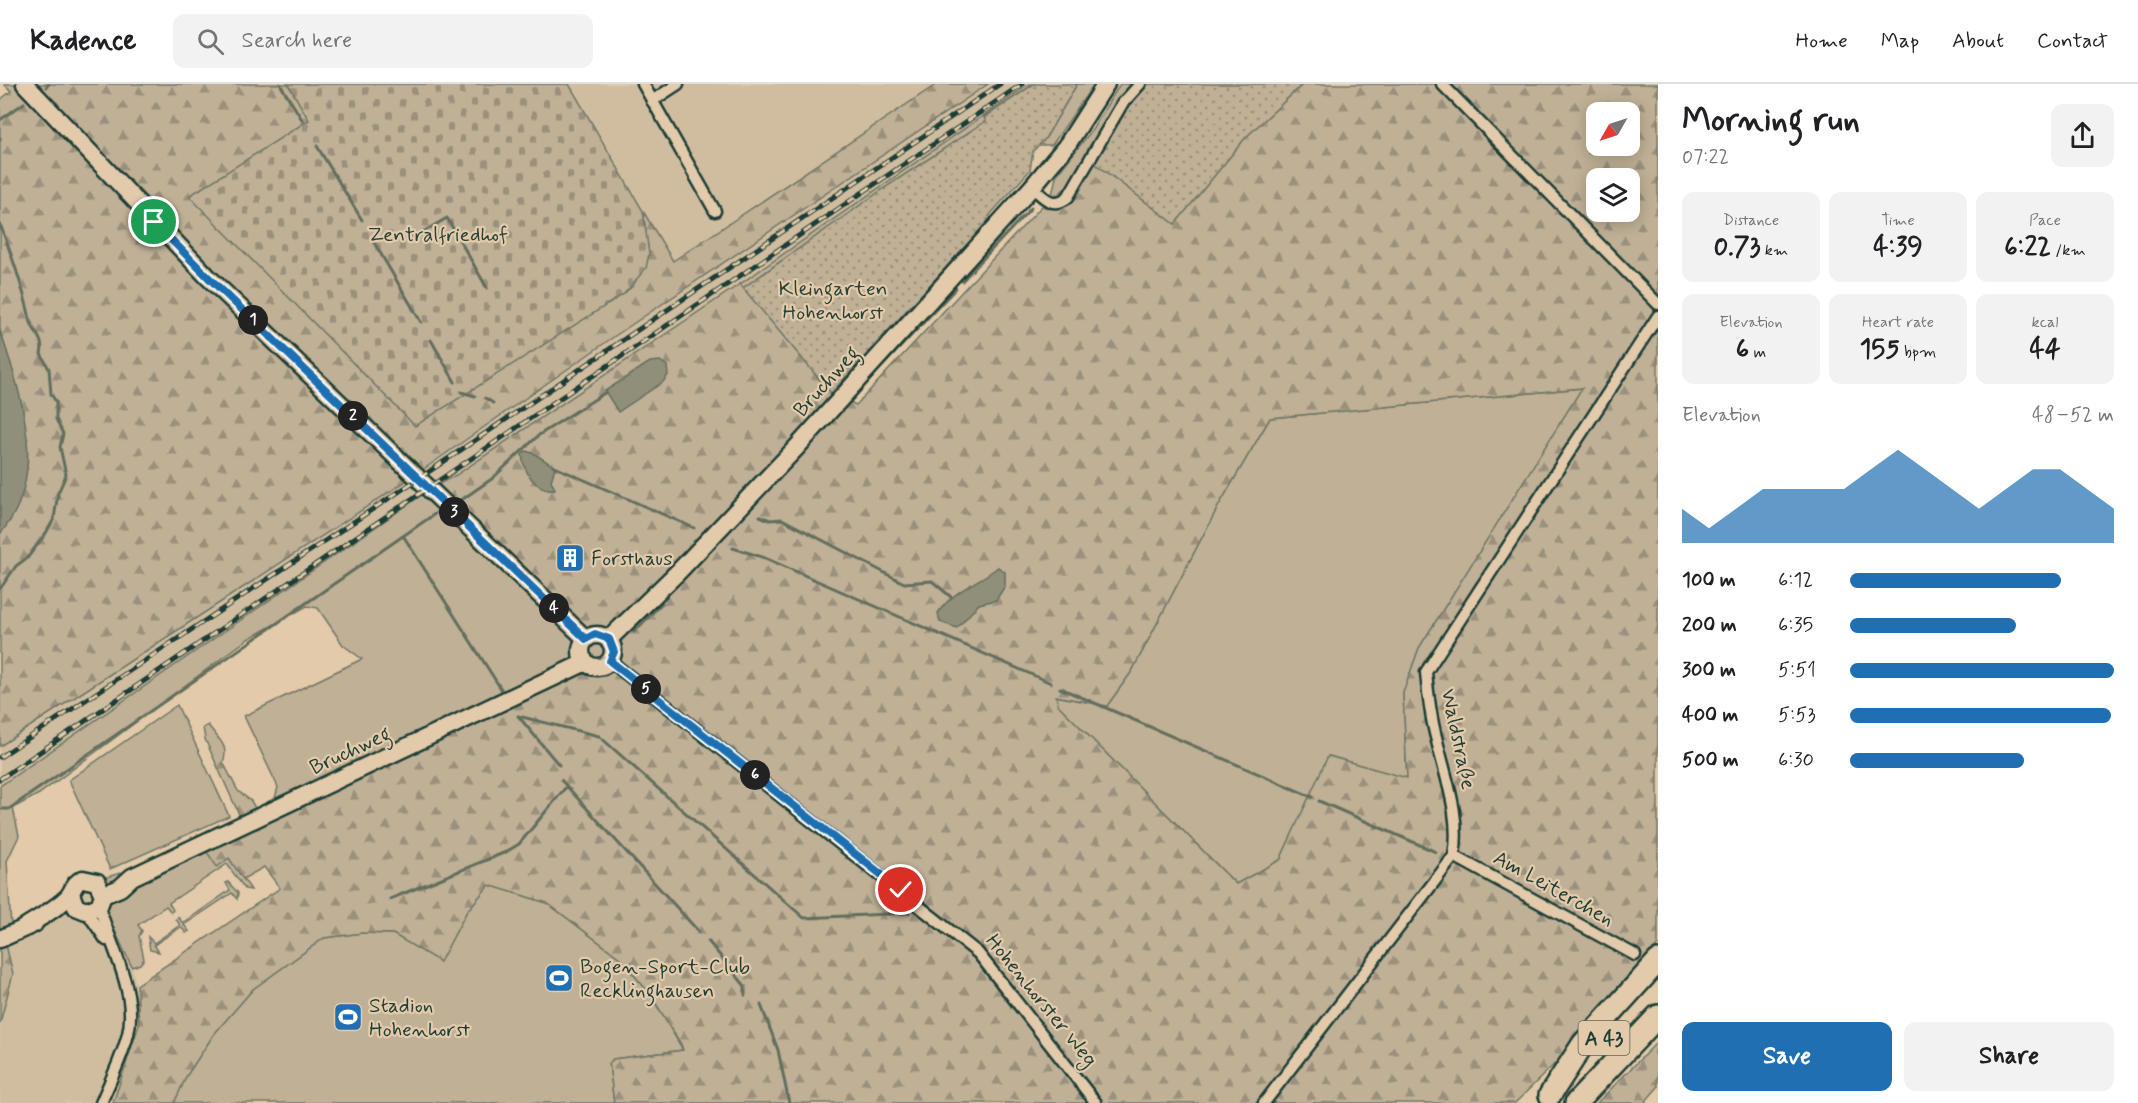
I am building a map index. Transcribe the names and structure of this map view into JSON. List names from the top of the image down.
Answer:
{
  "streets": {
    "highway": ["A 43"],
    "street": [
      "Bruchweg",
      "Waldstraße",
      "Am Leiterchen",
      "Hohenhorster Weg"
    ]
  },
  "crossings": [
    ["Bruchweg", "Hohenhorster Weg"],
    ["Waldstraße", "Am Leiterchen"]
  ],
  "parks": ["Zentralfriedhof", "Kleingarten Hohenhorst"],
  "places": {
    "building": ["Forsthaus"],
    "sports": ["Bogen-Sport-Club Recklinghausen", "Stadion Hohenhorst"]
  },
  "north": "bottom left",
  "page": {
    "header": "Kadence",
    "search": "Search here",
    "nav": [
      "Home",
      "Map",
      "About",
      "Contact"
    ],
    "heading": ["Morning run", "07:22"],
    "stats": [
      ["Distance", "0.73 km"],
      ["Time", "4:39"],
      ["Pace", "6:22 /km"],
      ["Elevation", "6 m"],
      ["Heart rate", "155 bpm"],
      ["kcal", "44"]
    ],
    "pins": [
      "1",
      "2",
      "3",
      "4",
      "5",
      "6"
    ],
    "chart": ["Elevation", "48–52 m"],
    "list": [
      {
        "name": "100 m",
        "note": "6:12"
      },
      {
        "name": "200 m",
        "note": "6:35"
      },
      {
        "name": "300 m",
        "note": "5:51"
      },
      {
        "name": "400 m",
        "note": "5:53"
      },
      {
        "name": "500 m",
        "note": "6:30"
      }
    ],
    "buttons": ["Save", "Share"]
  }
}
